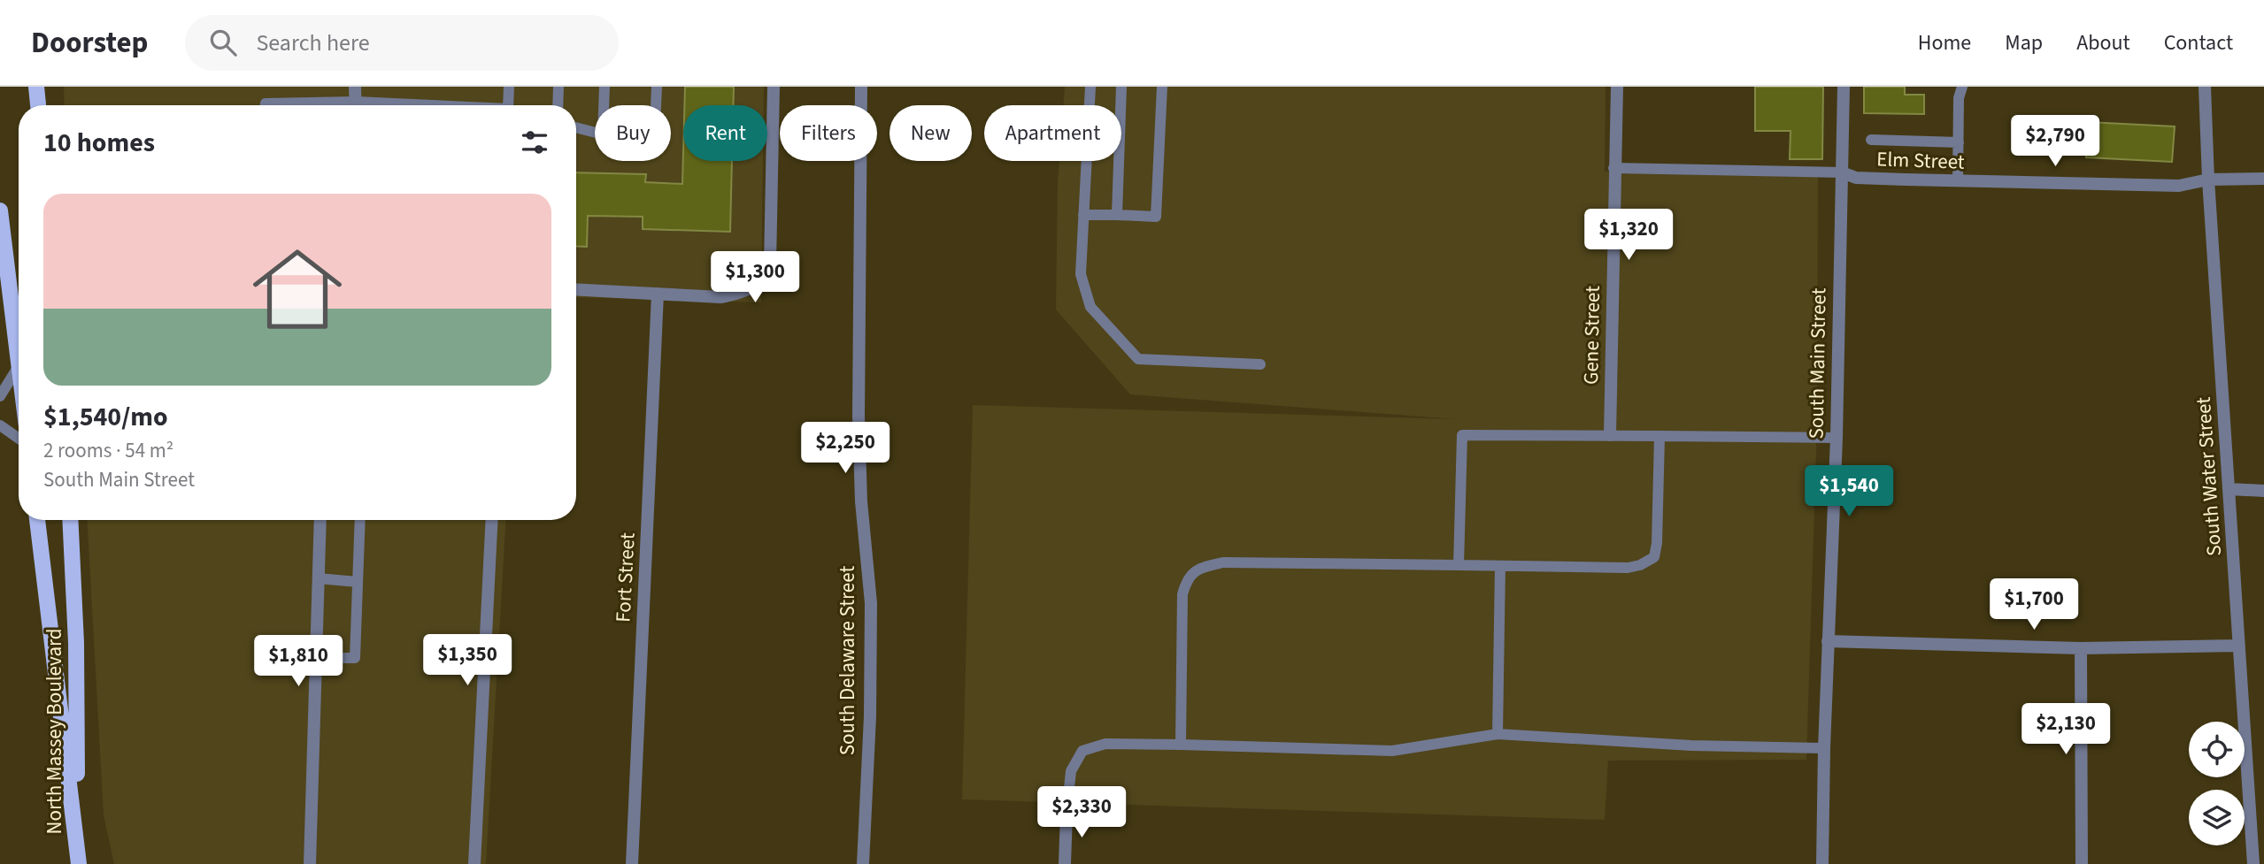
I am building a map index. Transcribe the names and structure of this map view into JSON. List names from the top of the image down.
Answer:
{
  "streets": {
    "main road": ["North Massey Boulevard"],
    "street": [
      "Elm Street",
      "Gene Street",
      "South Main Street",
      "South Water Street",
      "Fort Street",
      "South Delaware Street"
    ]
  },
  "crossings": [
    ["Elm Street", "Gene Street"],
    ["Elm Street", "South Main Street"],
    ["Elm Street", "South Water Street"]
  ],
  "page": {
    "header": "Doorstep",
    "search": "Search here",
    "nav": [
      "Home",
      "Map",
      "About",
      "Contact"
    ],
    "chip": [
      "Buy",
      "Rent",
      "Filters",
      "New",
      "Apartment"
    ],
    "heading": "10 homes",
    "price": [
      "$2,790",
      "$1,320",
      "$1,300",
      "$2,250",
      "$1,540",
      "$1,700",
      "$1,350",
      "$1,810",
      "$2,130",
      "$2,330"
    ],
    "list": [
      {
        "name": "$1,540/mo",
        "note": "2 rooms · 54 m² · South Main Street"
      }
    ]
  }
}
